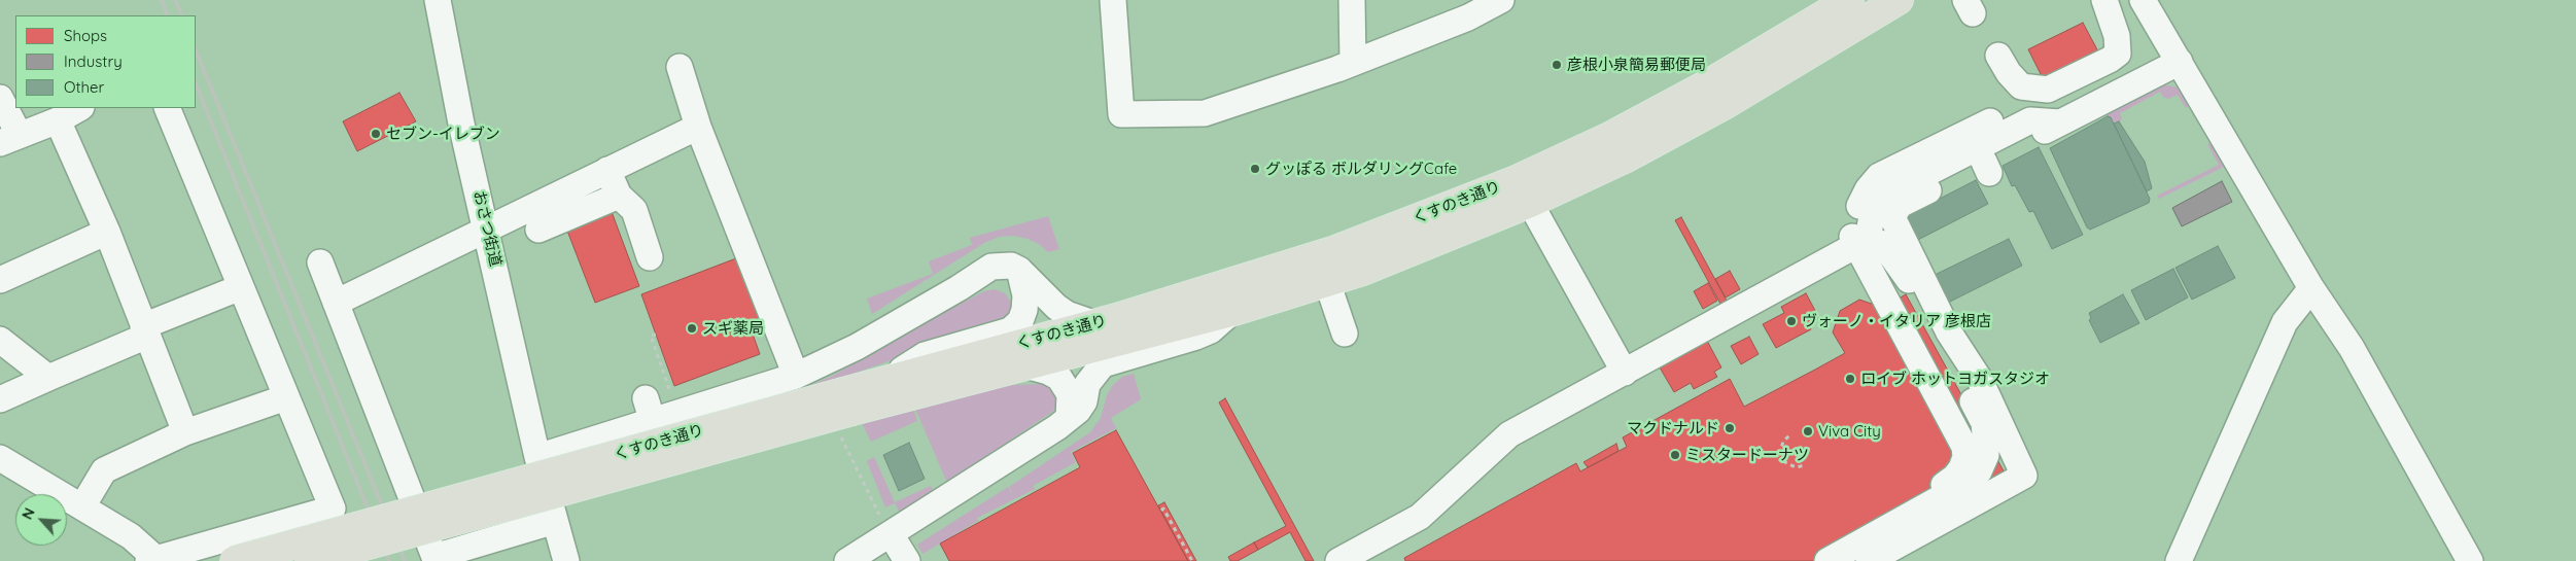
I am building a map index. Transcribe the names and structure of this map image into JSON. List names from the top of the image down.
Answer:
{
  "streets": {
    "main road": ["くすのき通り"],
    "street": ["おさつ街道"]
  },
  "places": [
    "彦根小泉簡易郵便局",
    "セブン-イレブン",
    "グッぽる ボルダリングCafe",
    "ヴォーノ・イタリア 彦根店",
    "スギ薬局",
    "ロイブ ホットヨガスタジオ",
    "マクドナルド",
    "Viva City",
    "ミスタードーナツ"
  ],
  "legend": ["Shops", "Industry", "Other"],
  "north": "top left"
}
